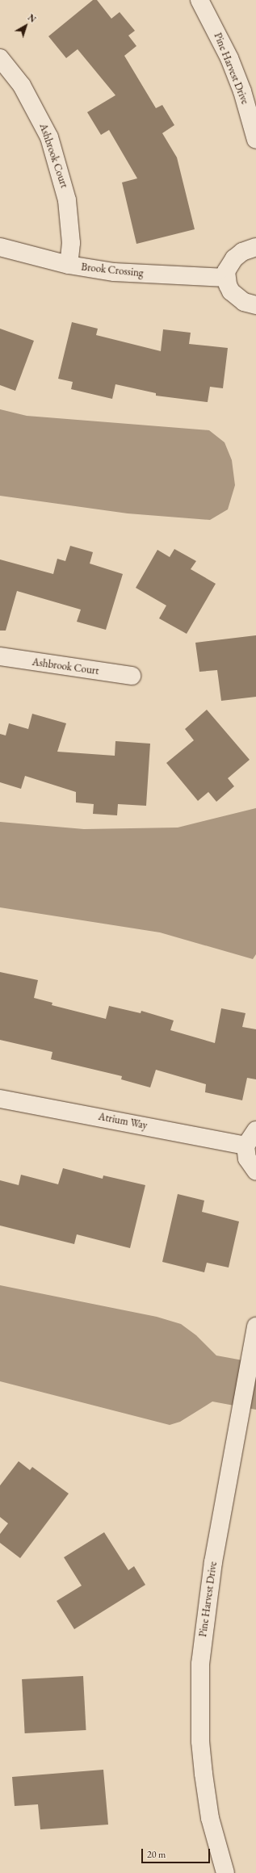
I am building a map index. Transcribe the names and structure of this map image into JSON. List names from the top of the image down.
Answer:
{
  "streets": {
    "street": [
      "Pine Harvest Drive",
      "Ashbrook Court",
      "Brook Crossing",
      "Atrium Way"
    ]
  },
  "crossings": [
    ["Ashbrook Court", "Brook Crossing"]
  ],
  "scale_bar": "20 m",
  "north": "top right"
}
